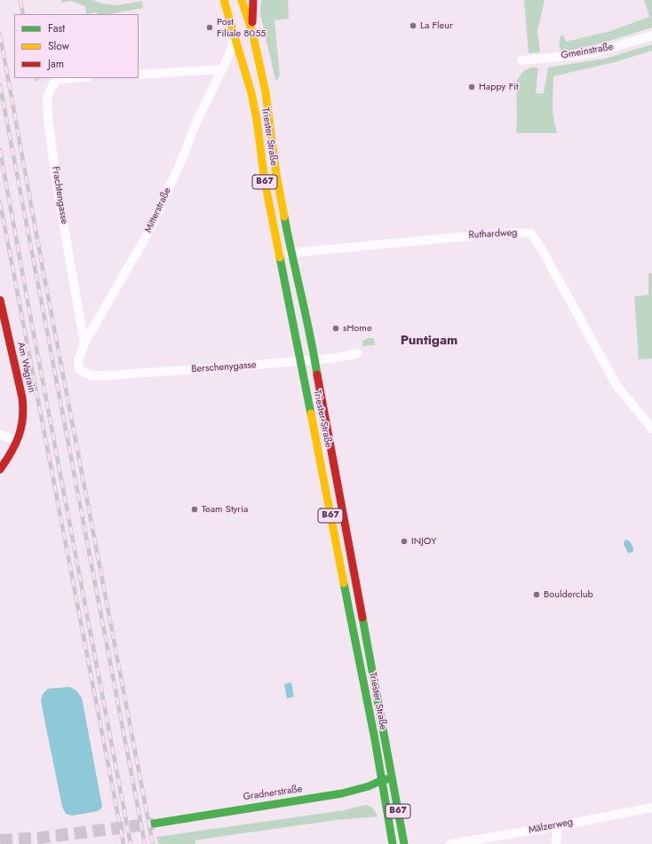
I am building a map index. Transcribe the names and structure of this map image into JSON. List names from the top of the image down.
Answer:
{
  "streets": {
    "main road": [
      "Triester Straße",
      "B67",
      "Am Wagrain",
      "Gradnerstraße"
    ],
    "street": [
      "Gmeinstraße",
      "Frachtengasse",
      "Mitterstraße",
      "Ruthardweg",
      "Berschenygasse",
      "Mälzerweg"
    ]
  },
  "crossings": [
    ["Triester Straße", "Mitterstraße"],
    ["Triester Straße", "Ruthardweg"],
    ["Triester Straße", "Berschenygasse"],
    ["Triester Straße", "Gradnerstraße"],
    ["Frachtengasse", "Mitterstraße"],
    ["Mitterstraße", "Berschenygasse"]
  ],
  "districts": ["Puntigam"],
  "places": [
    "La Fleur",
    "Post Filiale 8055",
    "Happy Fit",
    "sHome",
    "Team Styria",
    "INJOY",
    "Boulderclub"
  ],
  "legend": ["Fast", "Slow", "Jam"]
}
